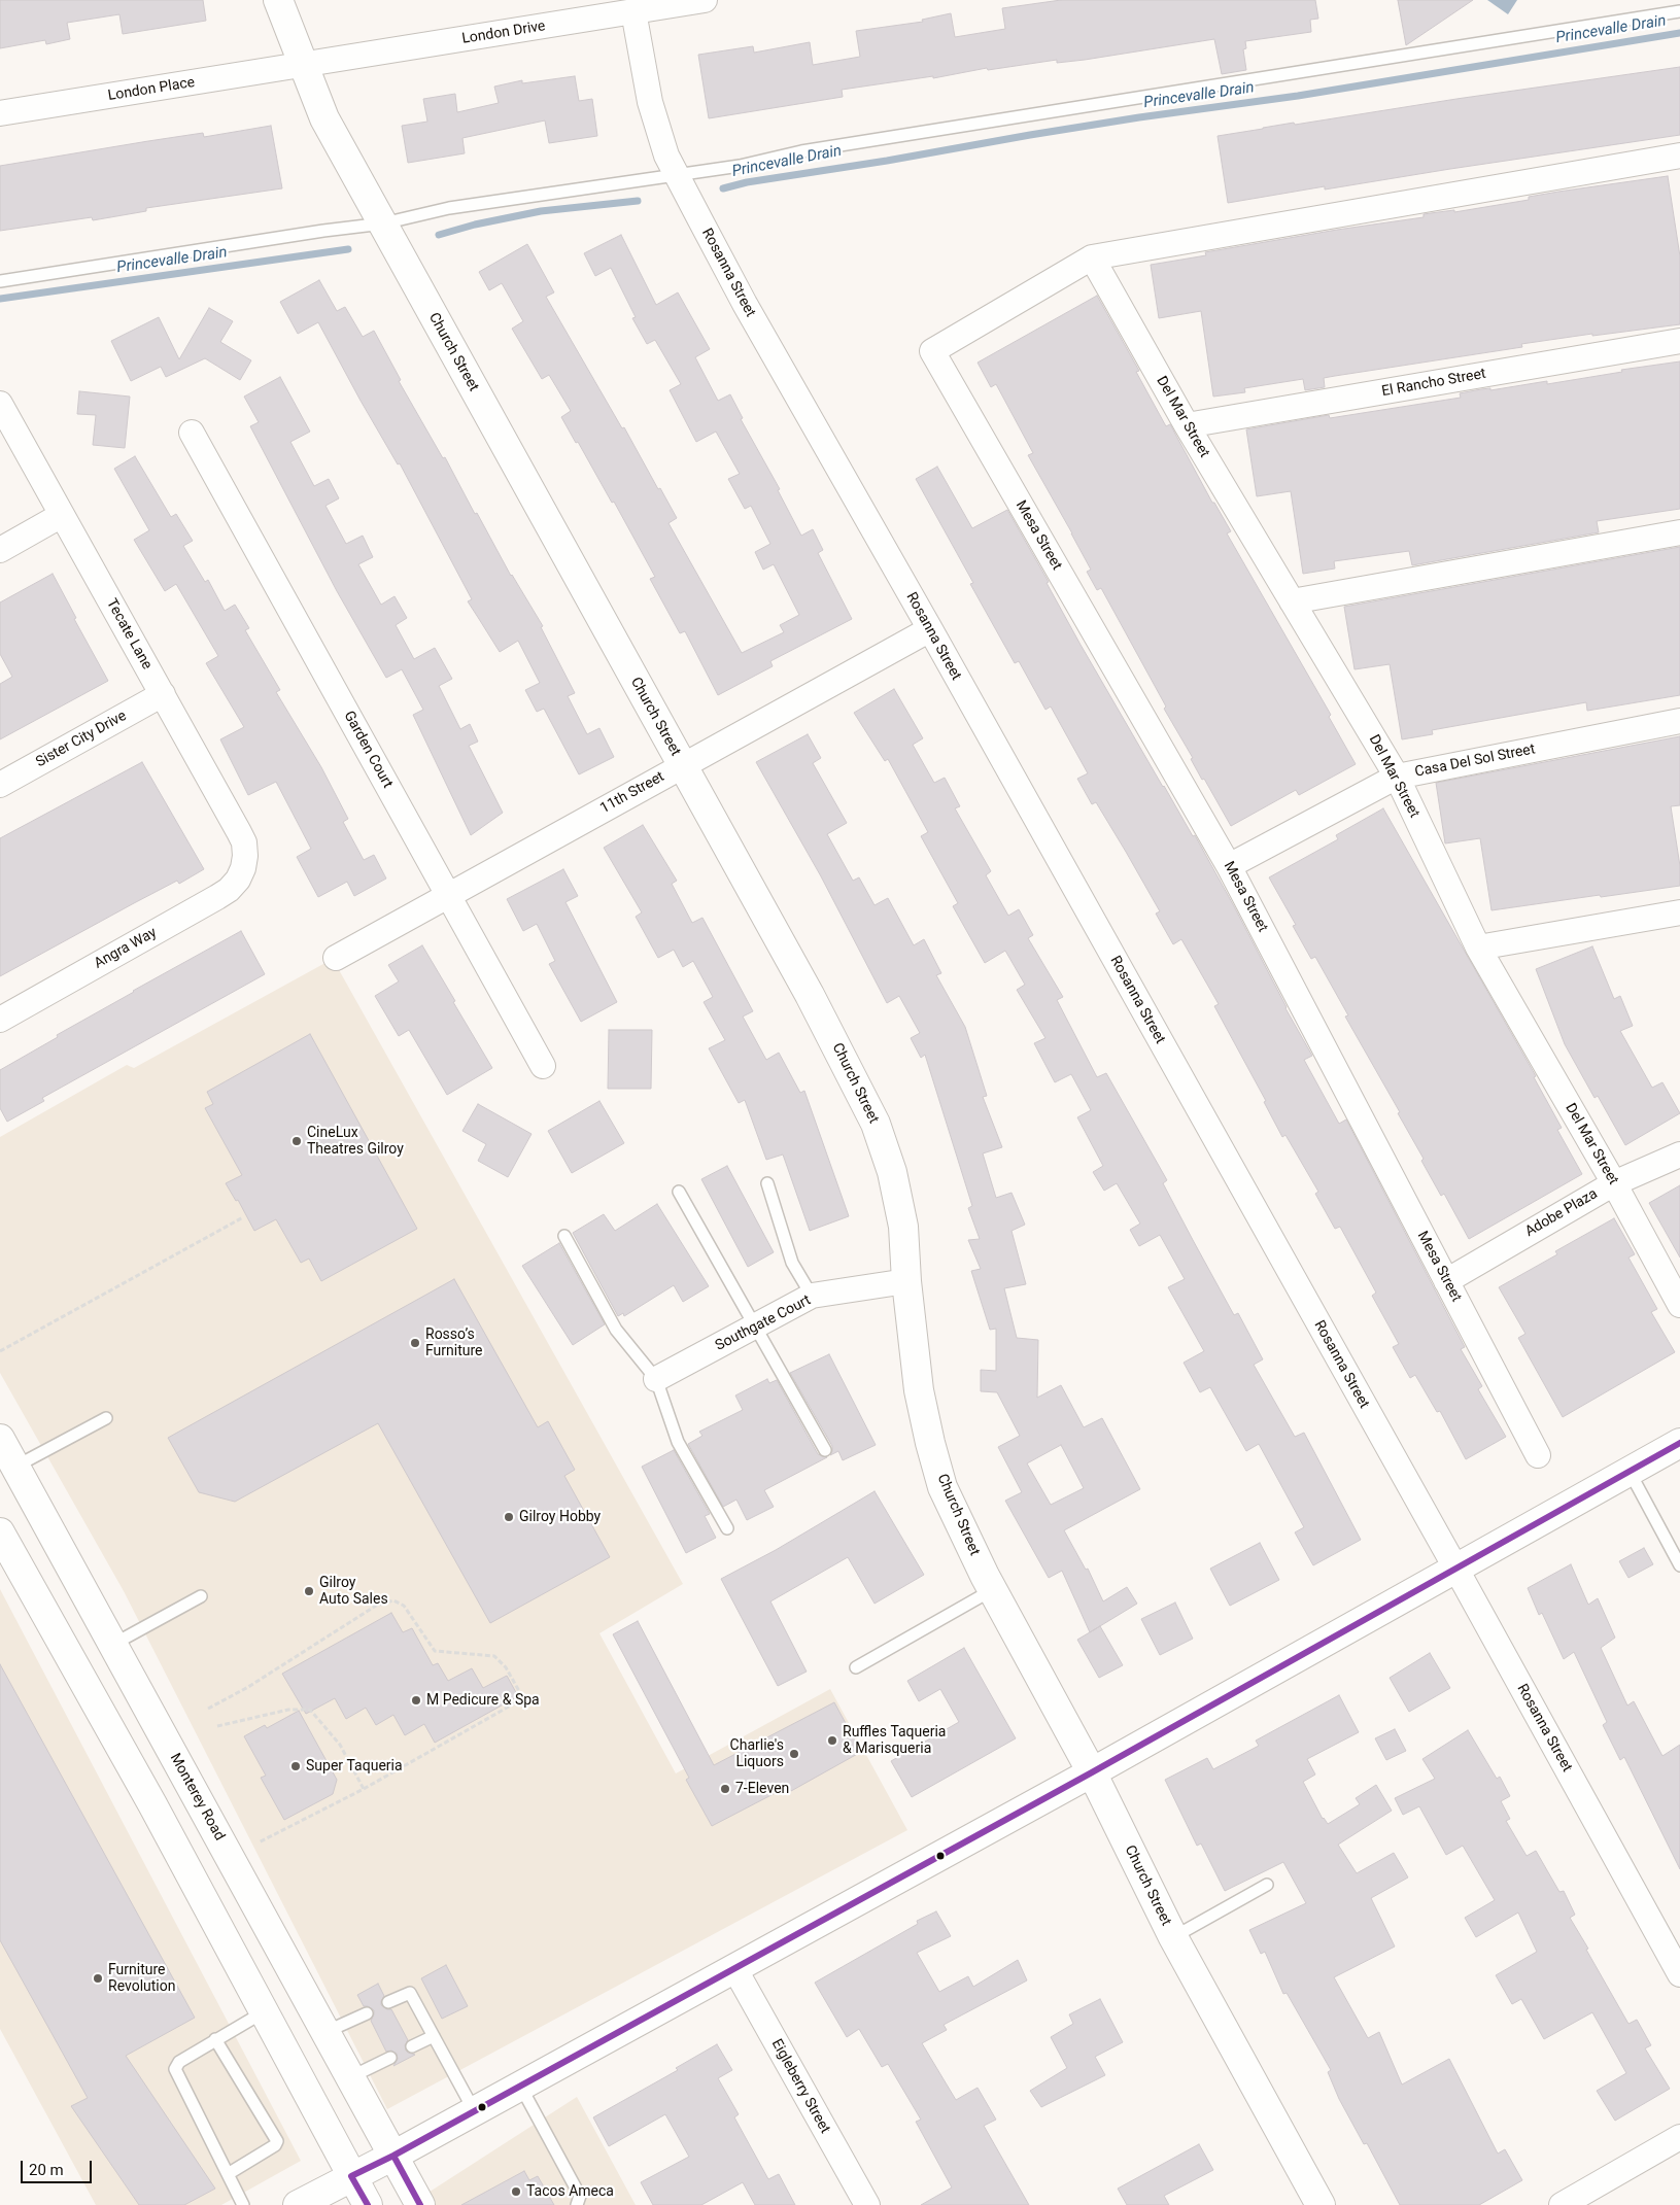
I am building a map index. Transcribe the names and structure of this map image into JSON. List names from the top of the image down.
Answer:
{
  "streets": {
    "street": [
      "London Drive",
      "London Place",
      "Rosanna Street",
      "Church Street",
      "El Rancho Street",
      "Del Mar Street",
      "Mesa Street",
      "Tecate Lane",
      "Sister City Drive",
      "Garden Court",
      "Casa Del Sol Street",
      "11th Street",
      "Angra Way",
      "Adobe Plaza",
      "Southgate Court",
      "Monterey Road",
      "Eigleberry Street"
    ]
  },
  "crossings": [
    ["London Drive", "London Place"],
    ["London Drive", "Rosanna Street"],
    ["London Drive", "Church Street"],
    ["London Place", "Church Street"],
    ["Rosanna Street", "11th Street"],
    ["Church Street", "11th Street"],
    ["Church Street", "Southgate Court"],
    ["El Rancho Street", "Del Mar Street"],
    ["Del Mar Street", "Mesa Street"],
    ["Del Mar Street", "Casa Del Sol Street"],
    ["Del Mar Street", "Adobe Plaza"],
    ["Mesa Street", "Casa Del Sol Street"],
    ["Mesa Street", "Adobe Plaza"],
    ["Tecate Lane", "Sister City Drive"],
    ["Tecate Lane", "Angra Way"],
    ["Garden Court", "11th Street"]
  ],
  "water": ["Princevalle Drain"],
  "places": [
    "CineLux Theatres Gilroy",
    "Rosso’s Furniture",
    "Gilroy Hobby",
    "Gilroy Auto Sales",
    "M Pedicure & Spa",
    "Ruffles Taqueria & Marisqueria",
    "Charlie's Liquors",
    "Super Taqueria",
    "7-Eleven",
    "Furniture Revolution",
    "Tacos Ameca"
  ],
  "scale_bar": "20 m"
}
